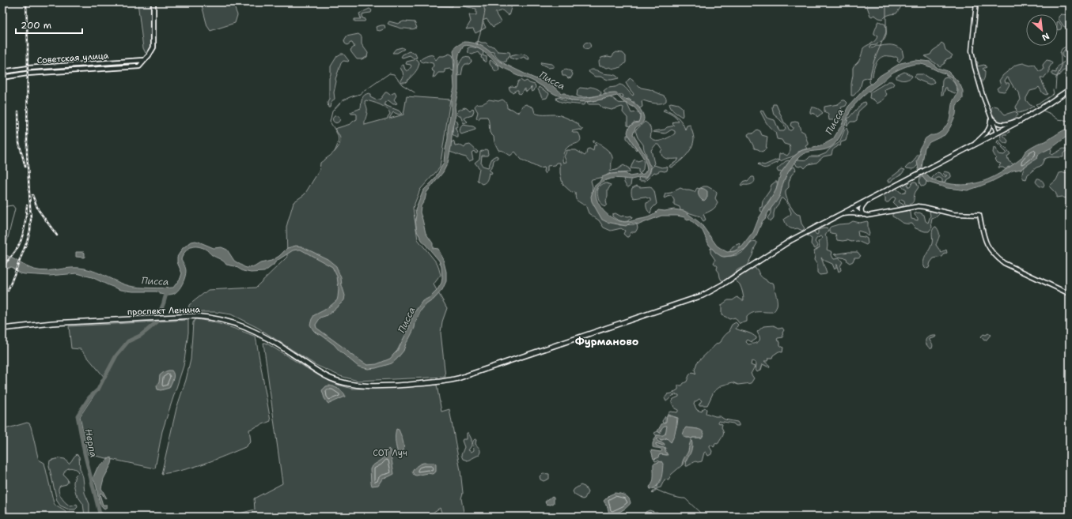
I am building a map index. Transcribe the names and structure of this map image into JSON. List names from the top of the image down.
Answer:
{
  "streets": {
    "main road": ["Советская улица", "проспект Ленина"]
  },
  "districts": ["Фурманово"],
  "water": ["Писса", "Нерпа"],
  "parks": ["СОТ Луч"],
  "scale_bar": "200 m",
  "north": "bottom right"
}
